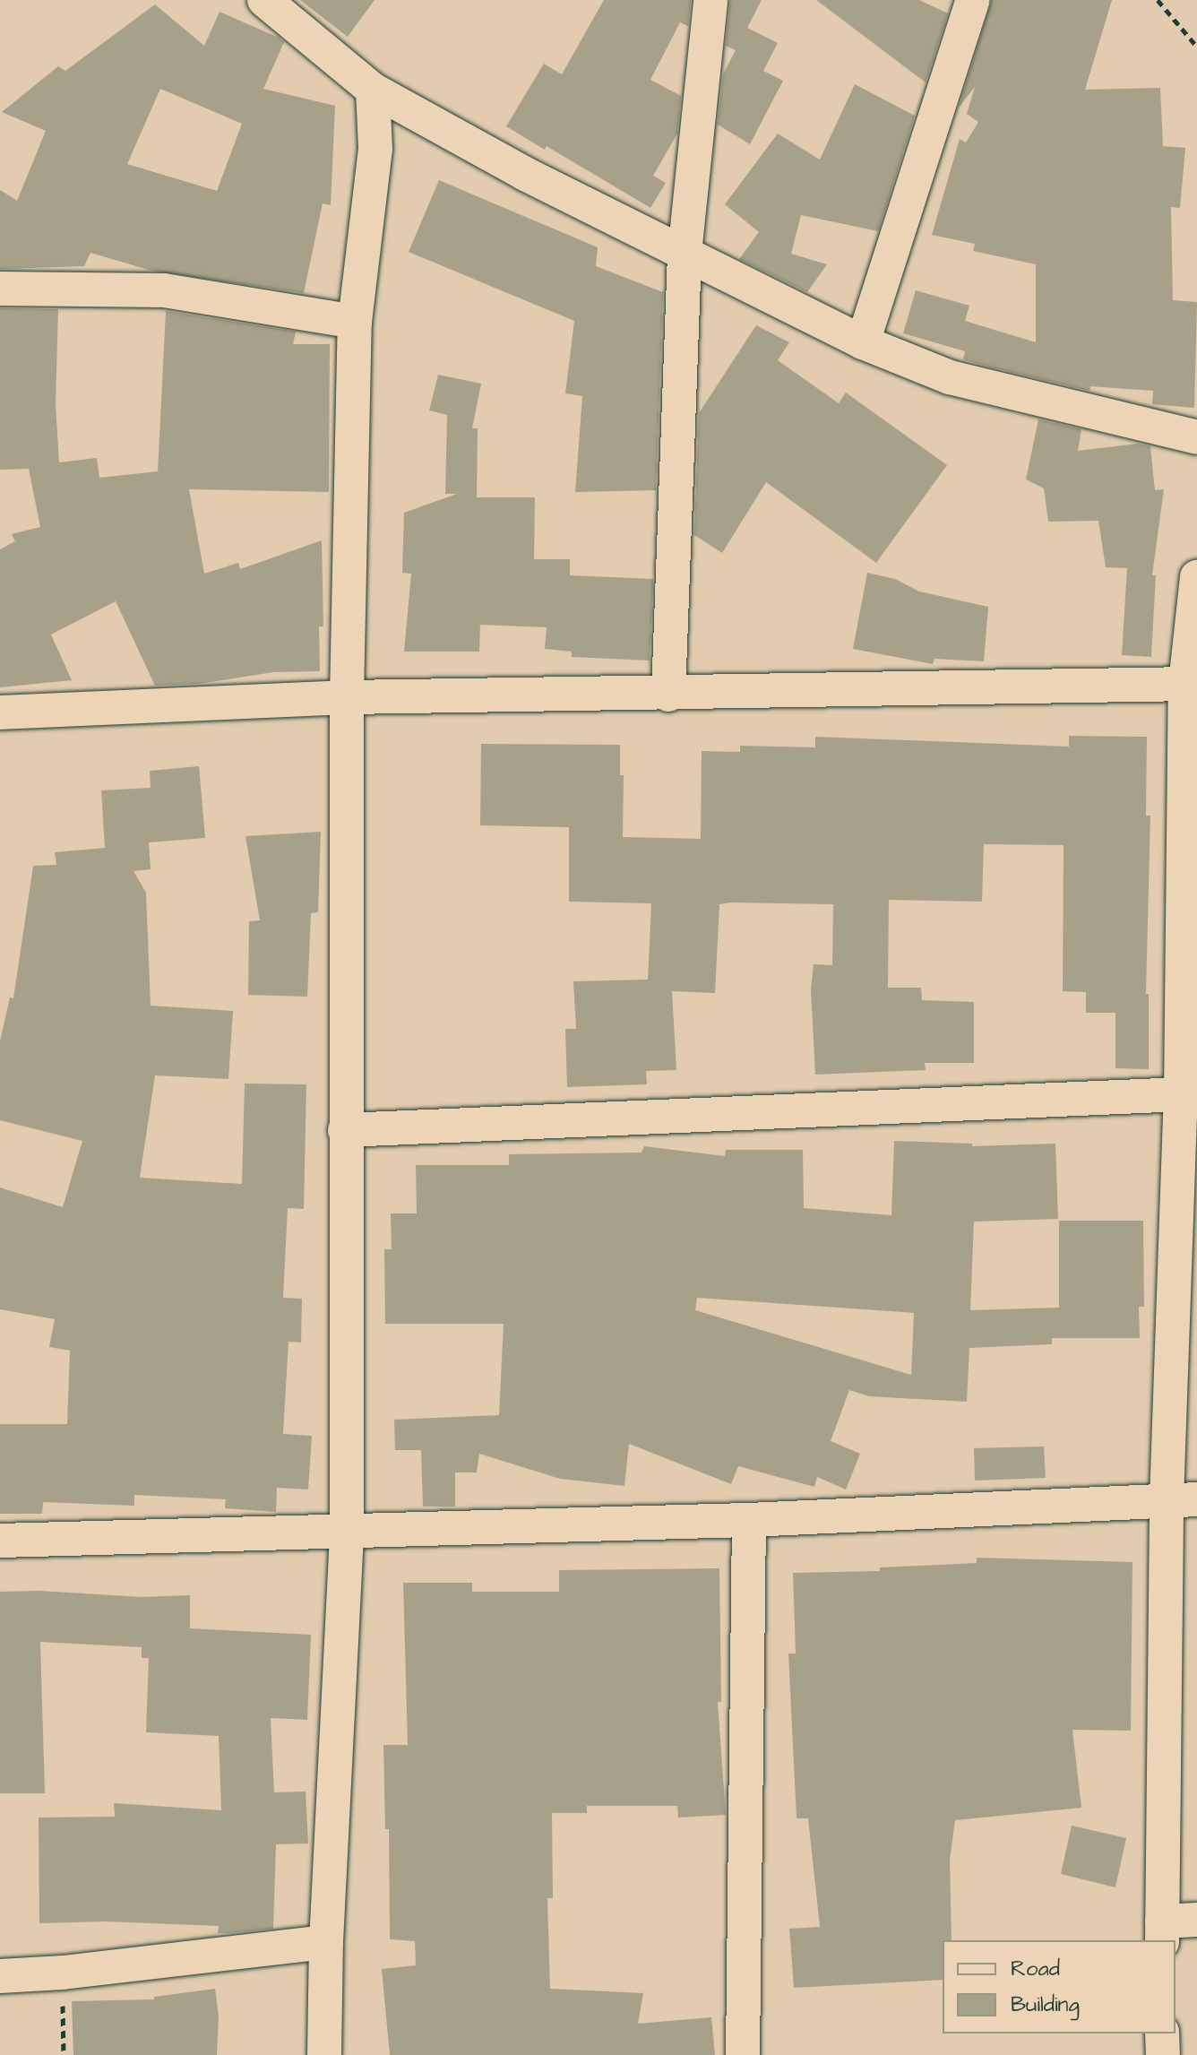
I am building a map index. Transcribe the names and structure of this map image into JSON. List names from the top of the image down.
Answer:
{
  "legend": ["Road", "Building"]
}
